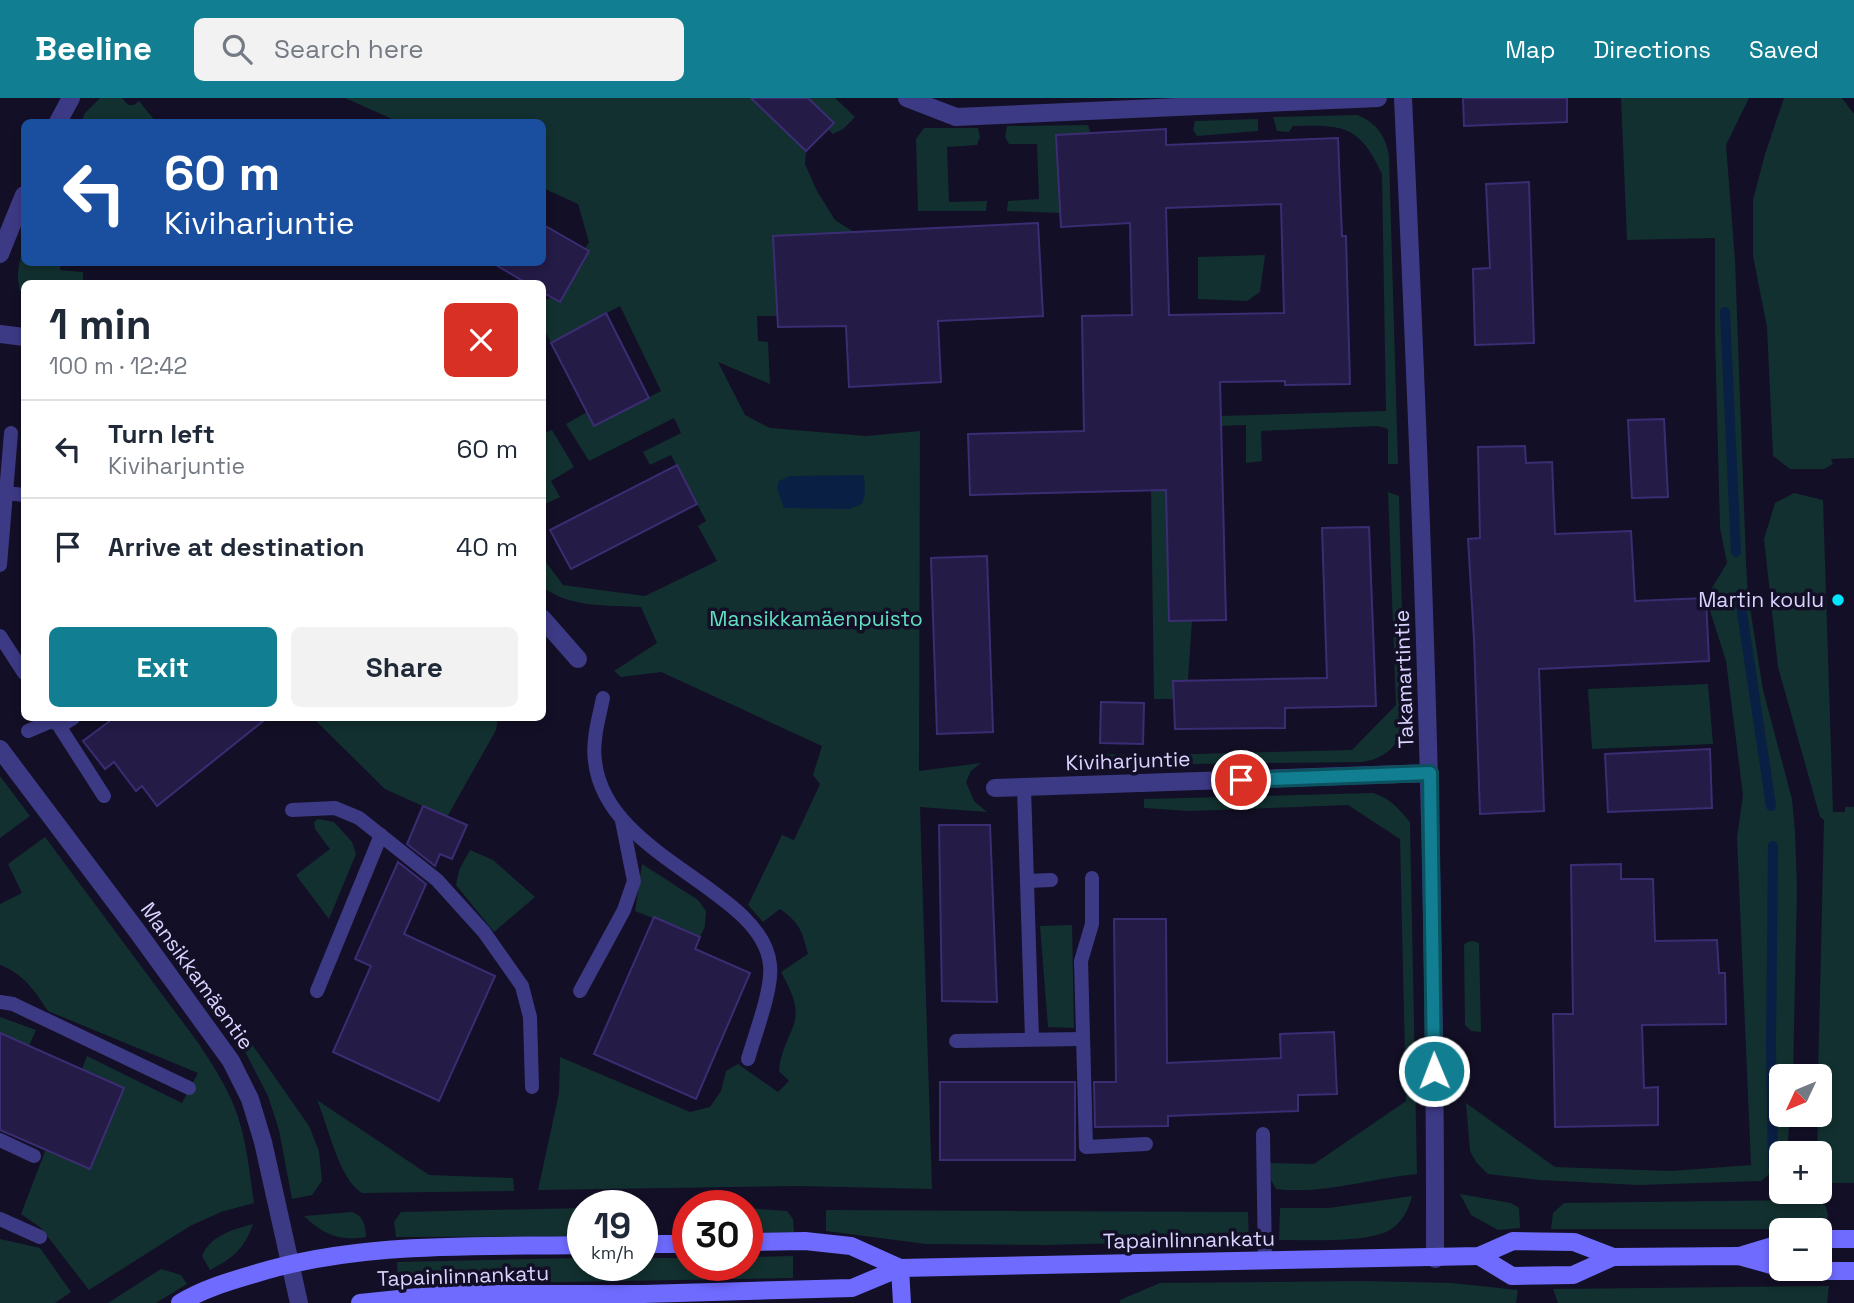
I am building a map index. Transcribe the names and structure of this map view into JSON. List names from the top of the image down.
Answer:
{
  "streets": {
    "street": [
      "Takamartintie",
      "Kiviharjuntie",
      "Mansikkamäentie",
      "Tapainlinnankatu"
    ]
  },
  "crossings": [
    ["Takamartintie", "Kiviharjuntie"],
    ["Takamartintie", "Tapainlinnankatu"],
    ["Mansikkamäentie", "Tapainlinnankatu"]
  ],
  "parks": ["Mansikkamäenpuisto"],
  "places": ["Martin koulu"],
  "north": "bottom left",
  "page": {
    "header": "Beeline",
    "search": "Search here",
    "nav": ["Map", "Directions", "Saved"],
    "turn": ["60 m", "Kiviharjuntie"],
    "heading": ["1 min", "100 m · 12:42"],
    "list": [
      {
        "name": "Turn left",
        "note": "Kiviharjuntie",
        "value": "60 m"
      },
      {
        "name": "Arrive at destination",
        "value": "40 m"
      }
    ],
    "buttons": ["Exit", "Share"],
    "map_buttons": ["+", "−"],
    "speed": "19 km/h",
    "limit": "30"
  }
}
